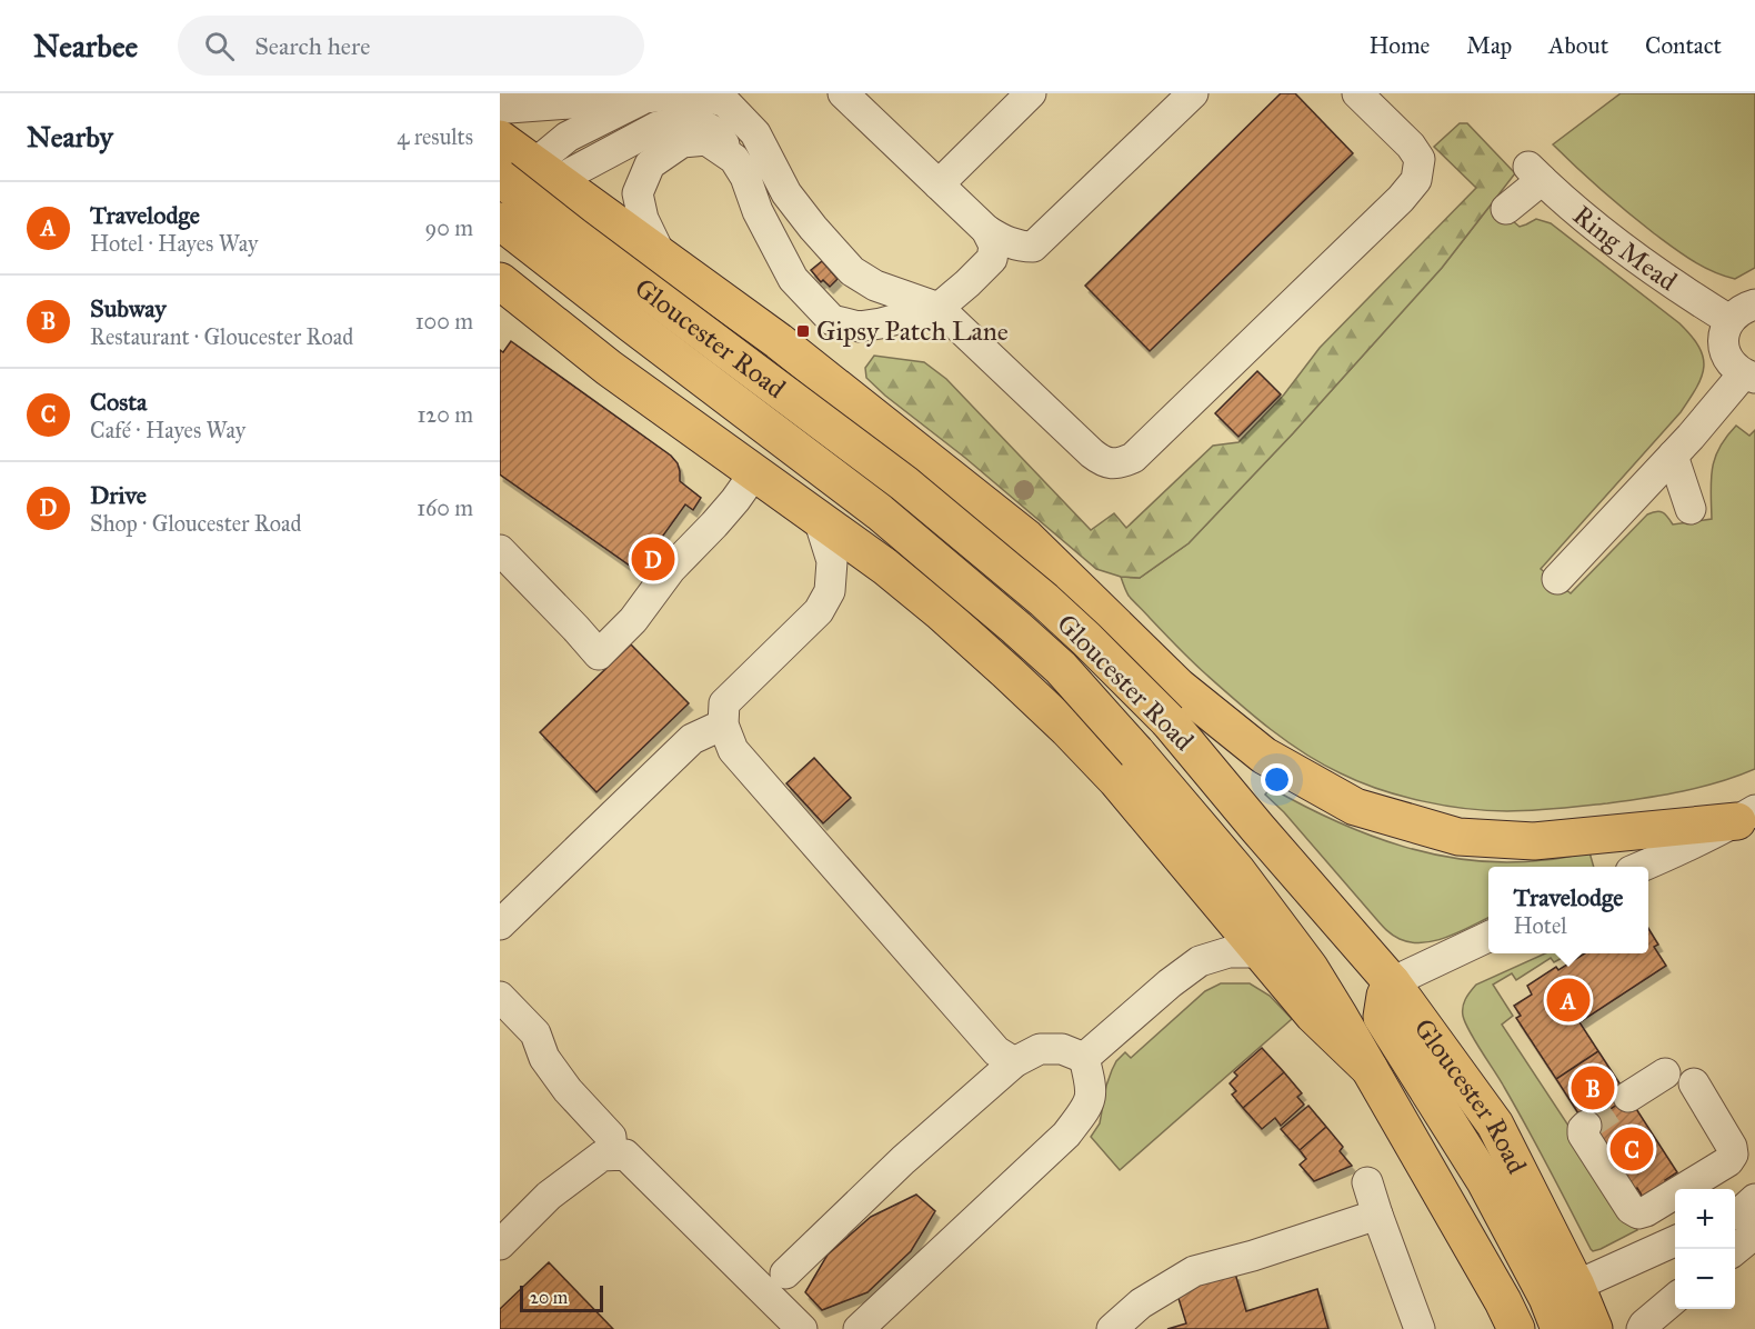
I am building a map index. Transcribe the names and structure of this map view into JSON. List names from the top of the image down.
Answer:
{
  "streets": {
    "main road": ["Gloucester Road"],
    "street": ["Ring Mead"]
  },
  "places": {
    "transit": ["Gipsy Patch Lane"]
  },
  "scale_bar": "20 m",
  "page": {
    "header": "Nearbee",
    "search": "Search here",
    "nav": [
      "Home",
      "Map",
      "About",
      "Contact"
    ],
    "heading": ["Nearby", "4 results"],
    "list": [
      {
        "mark": "A",
        "name": "Travelodge",
        "note": "Hotel · Hayes Way",
        "value": "90 m"
      },
      {
        "mark": "B",
        "name": "Subway",
        "note": "Restaurant · Gloucester Road",
        "value": "100 m"
      },
      {
        "mark": "C",
        "name": "Costa",
        "note": "Café · Hayes Way",
        "value": "120 m"
      },
      {
        "mark": "D",
        "name": "Drive",
        "note": "Shop · Gloucester Road",
        "value": "160 m"
      }
    ],
    "pins": [
      "D",
      "A",
      "B",
      "C"
    ],
    "popup": ["Travelodge", "Hotel"],
    "map_buttons": ["+", "−"],
    "scale": "20 m"
  }
}
